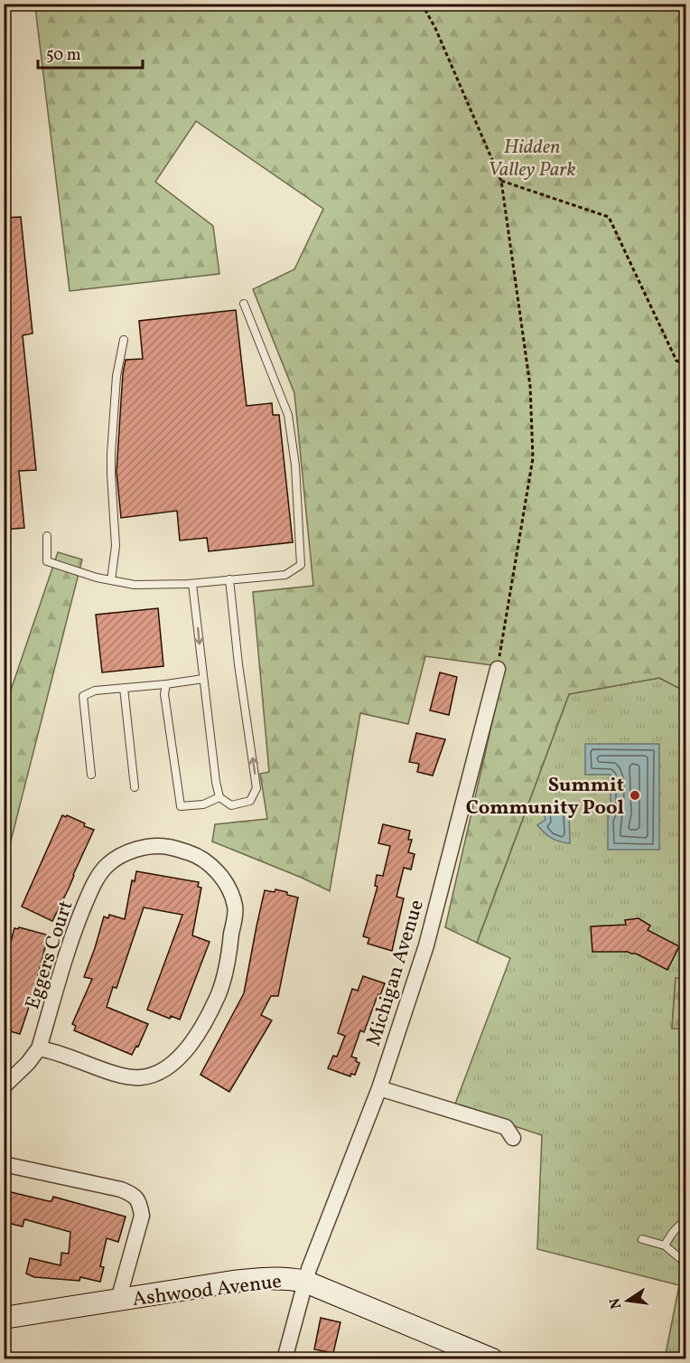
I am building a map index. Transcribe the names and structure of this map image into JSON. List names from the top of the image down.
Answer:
{
  "streets": {
    "street": ["Eggers Court", "Michigan Avenue", "Ashwood Avenue"]
  },
  "crossings": [
    ["Michigan Avenue", "Ashwood Avenue"]
  ],
  "parks": ["Hidden Valley Park"],
  "places": ["Summit Community Pool"],
  "scale_bar": "50 m",
  "north": "left"
}
